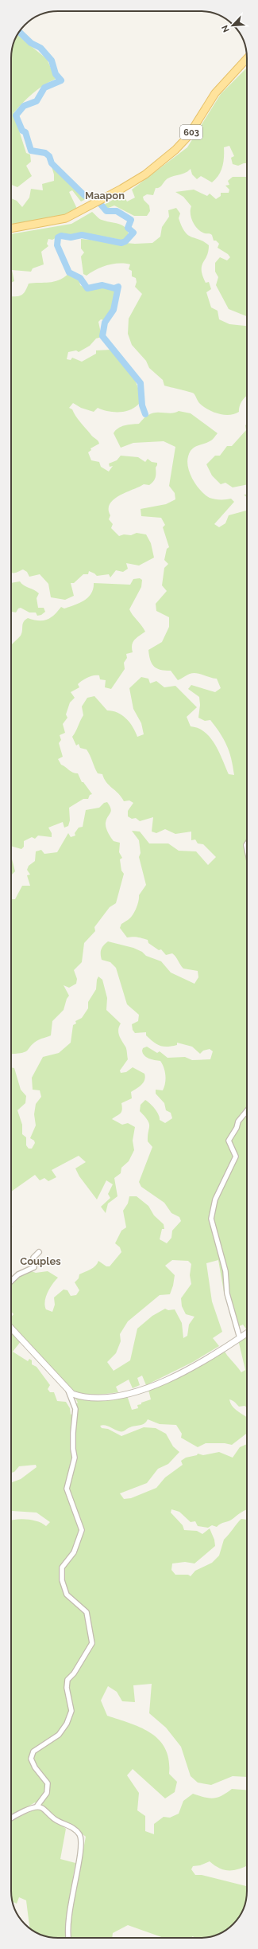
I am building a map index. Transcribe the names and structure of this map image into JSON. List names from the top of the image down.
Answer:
{
  "streets": {
    "main road": ["603"]
  },
  "districts": ["Maapon", "Couples"],
  "north": "bottom left"
}
